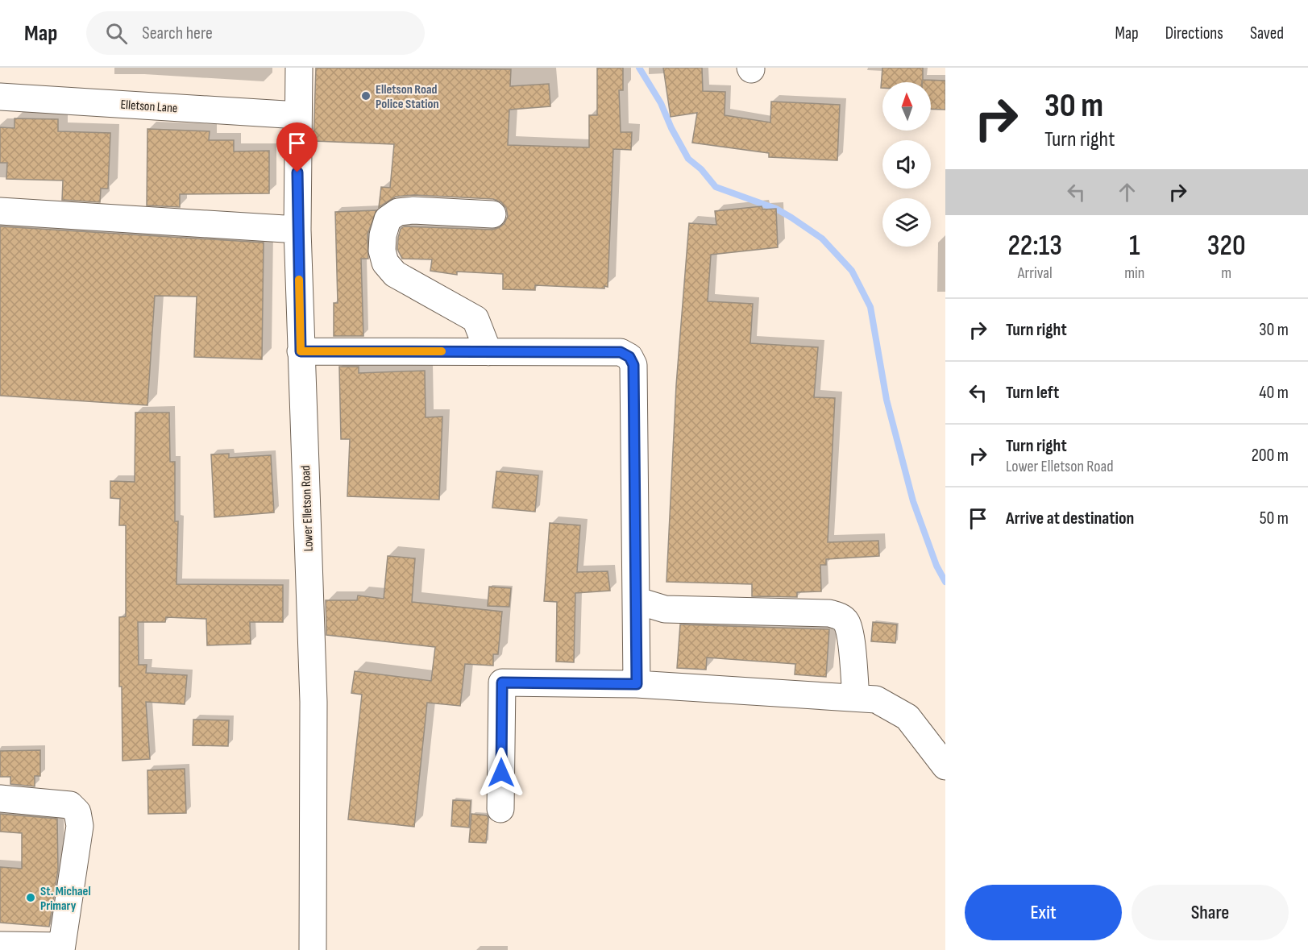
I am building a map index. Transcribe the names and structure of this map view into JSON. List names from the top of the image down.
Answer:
{
  "streets": {
    "street": ["Elletson Lane", "Lower Elletson Road"]
  },
  "crossings": [
    ["Elletson Lane", "Lower Elletson Road"]
  ],
  "places": ["Elletson Road Police Station", "St. Michael Primary"],
  "north": "top",
  "page": {
    "header": "Map",
    "search": "Search here",
    "nav": ["Map", "Directions", "Saved"],
    "turn": ["30 m", "Turn right"],
    "eta": [
      "22:13",
      "Arrival",
      "1",
      "min",
      "320",
      "m"
    ],
    "list": [
      {
        "name": "Turn right",
        "value": "30 m"
      },
      {
        "name": "Turn left",
        "value": "40 m"
      },
      {
        "name": "Turn right",
        "note": "Lower Elletson Road",
        "value": "200 m"
      },
      {
        "name": "Arrive at destination",
        "value": "50 m"
      }
    ],
    "buttons": ["Exit", "Share"]
  }
}
